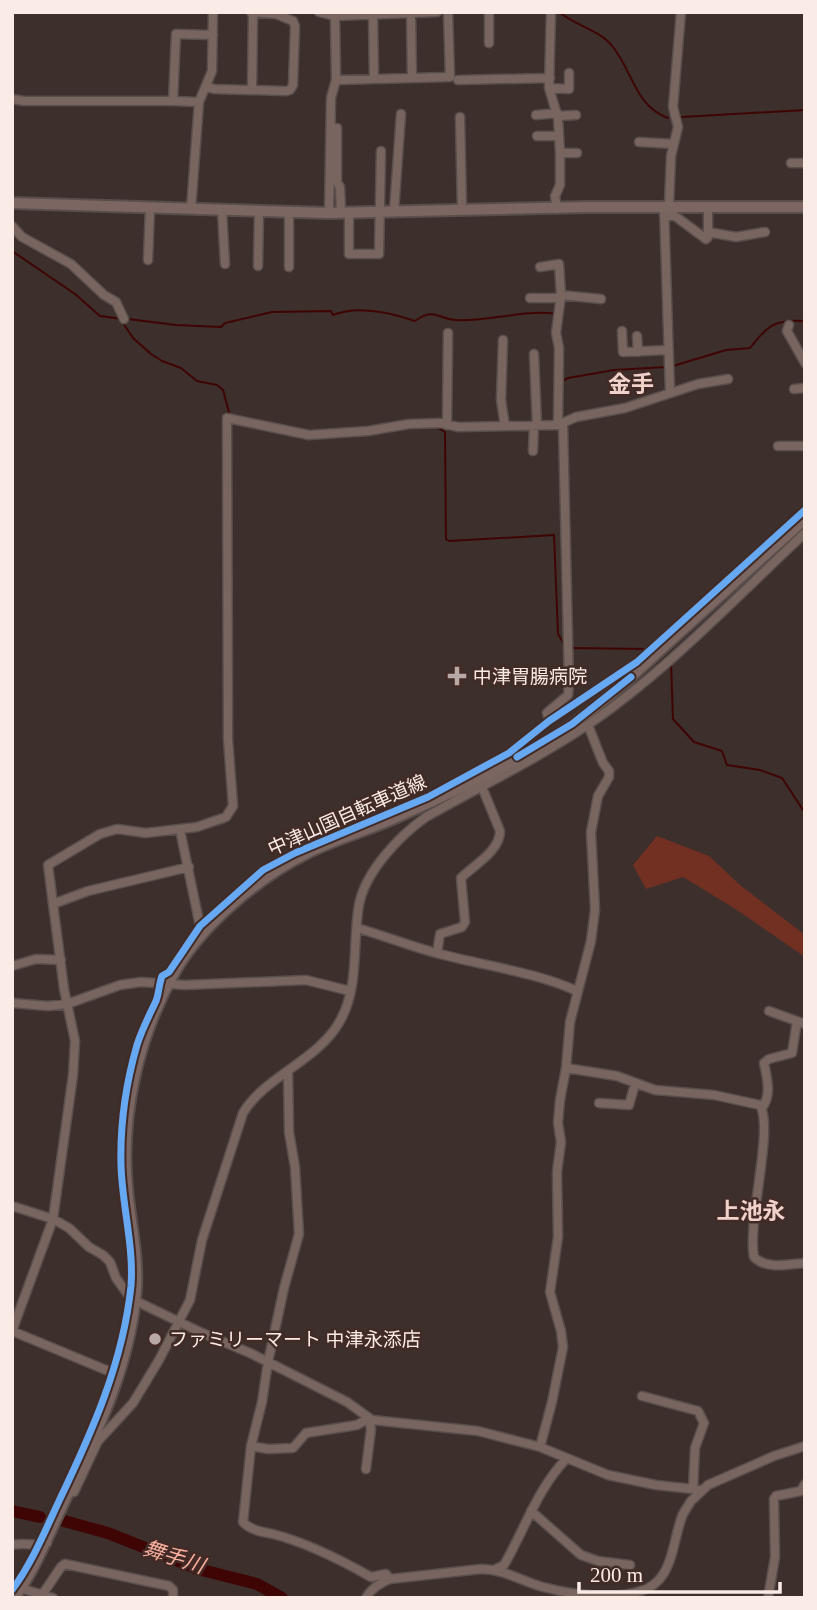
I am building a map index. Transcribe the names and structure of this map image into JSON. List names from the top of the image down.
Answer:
{
  "streets": {
    "cycle path": ["中津山国自転車道線"]
  },
  "districts": ["金手", "上池永"],
  "water": ["舞手川"],
  "places": {
    "health": ["中津胃腸病院"],
    "other": ["ファミリーマート 中津永添店"]
  },
  "scale_bar": "200 m"
}
